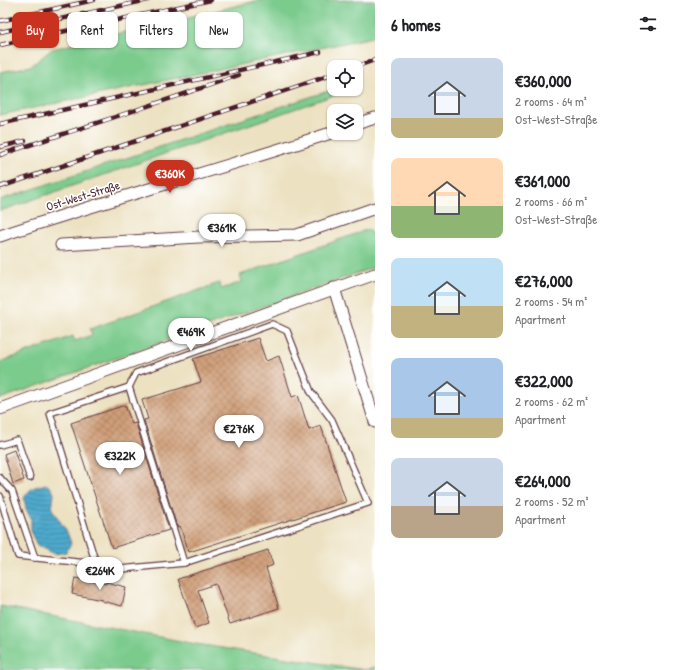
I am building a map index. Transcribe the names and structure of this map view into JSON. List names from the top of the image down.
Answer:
{
  "streets": {
    "street": ["Ost-West-Straße"]
  },
  "page": {
    "heading": "6 homes",
    "chip": [
      "Buy",
      "Rent",
      "Filters",
      "New"
    ],
    "list": [
      {
        "name": "€360,000",
        "note": "2 rooms · 64 m² · Ost-West-Straße"
      },
      {
        "name": "€361,000",
        "note": "2 rooms · 66 m² · Ost-West-Straße"
      },
      {
        "name": "€276,000",
        "note": "2 rooms · 54 m² · Apartment"
      },
      {
        "name": "€322,000",
        "note": "2 rooms · 62 m² · Apartment"
      },
      {
        "name": "€264,000",
        "note": "2 rooms · 52 m² · Apartment"
      }
    ],
    "price": [
      "€360K",
      "€361K",
      "€469K",
      "€276K",
      "€322K",
      "€264K"
    ]
  }
}
